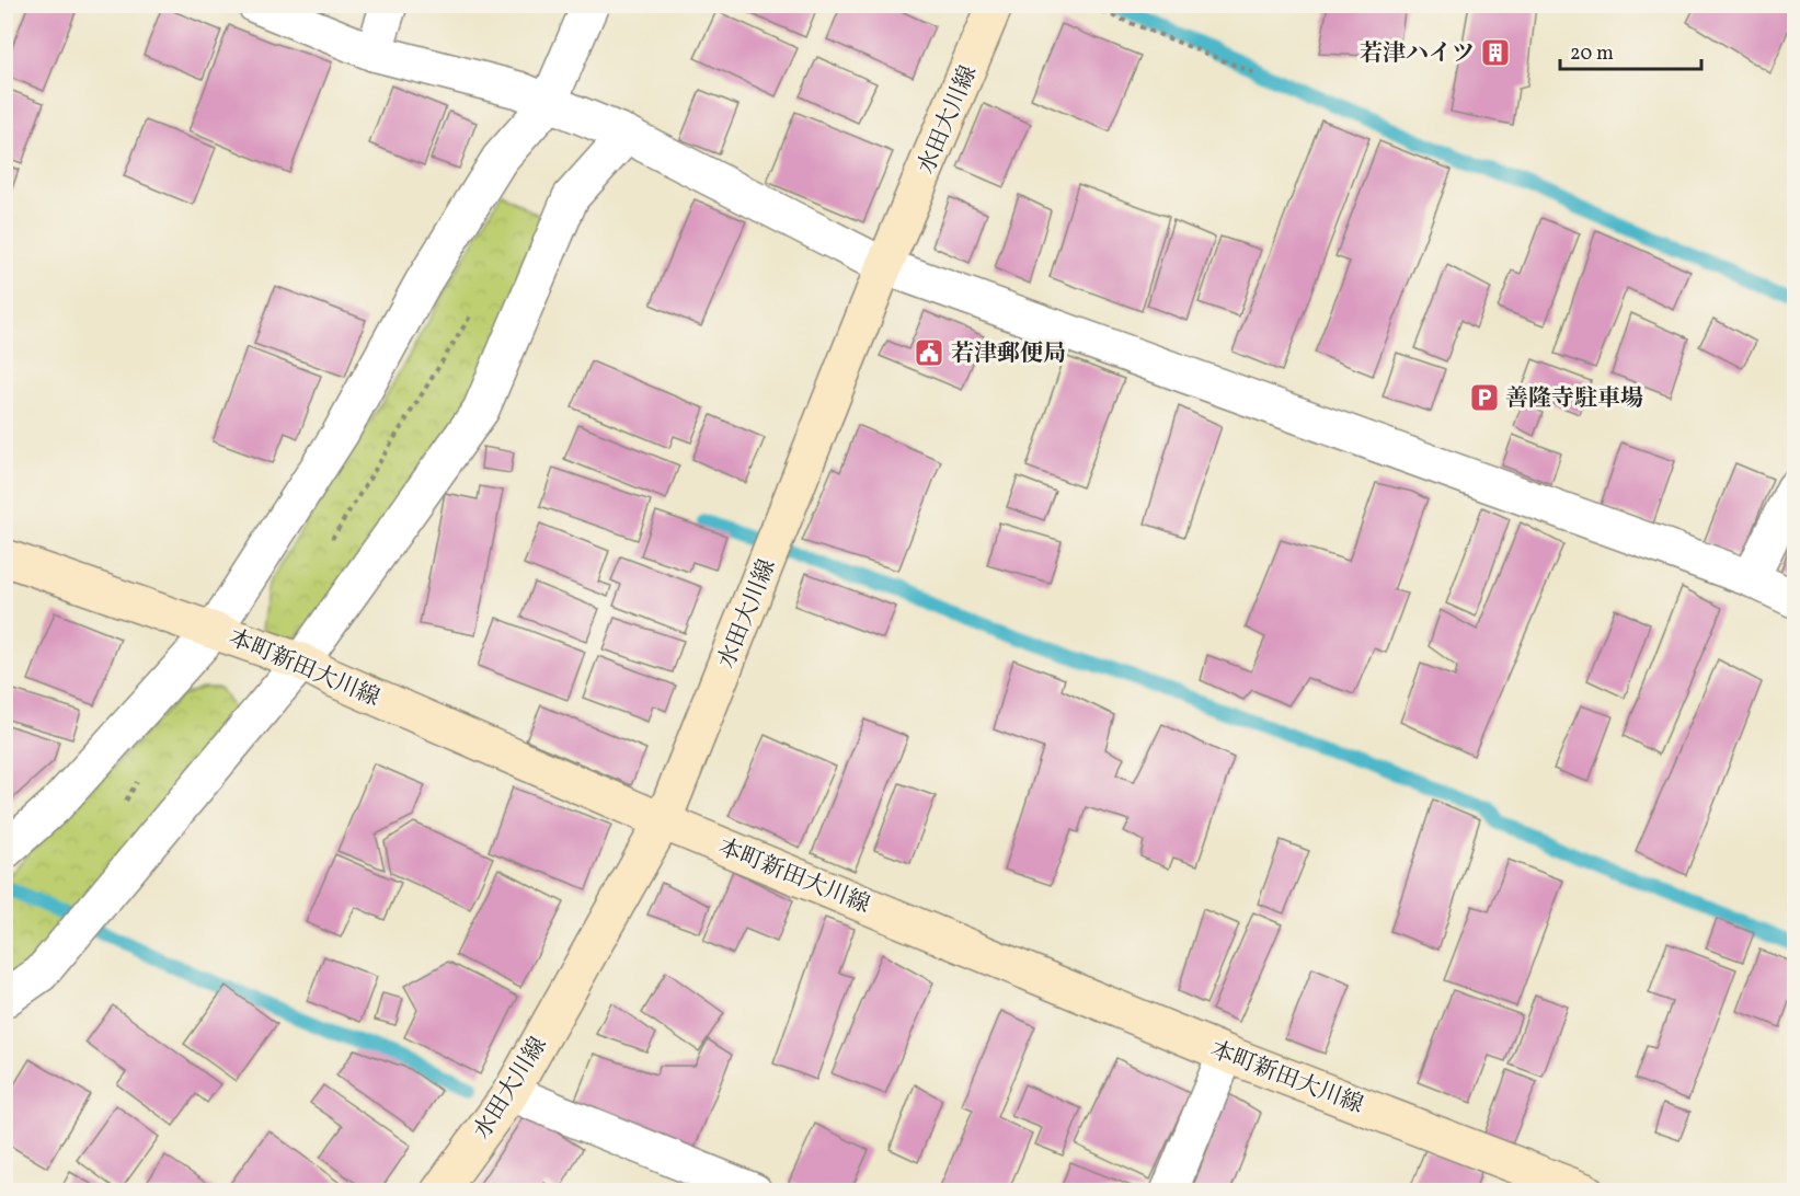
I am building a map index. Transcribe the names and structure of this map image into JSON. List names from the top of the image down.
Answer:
{
  "streets": {
    "main road": ["水田大川線", "本町新田大川線"]
  },
  "crossings": [
    ["水田大川線", "本町新田大川線"]
  ],
  "places": {
    "building": ["若津ハイツ"],
    "public building": ["若津郵便局"],
    "parking": ["善隆寺駐車場"]
  },
  "scale_bar": "20 m"
}
